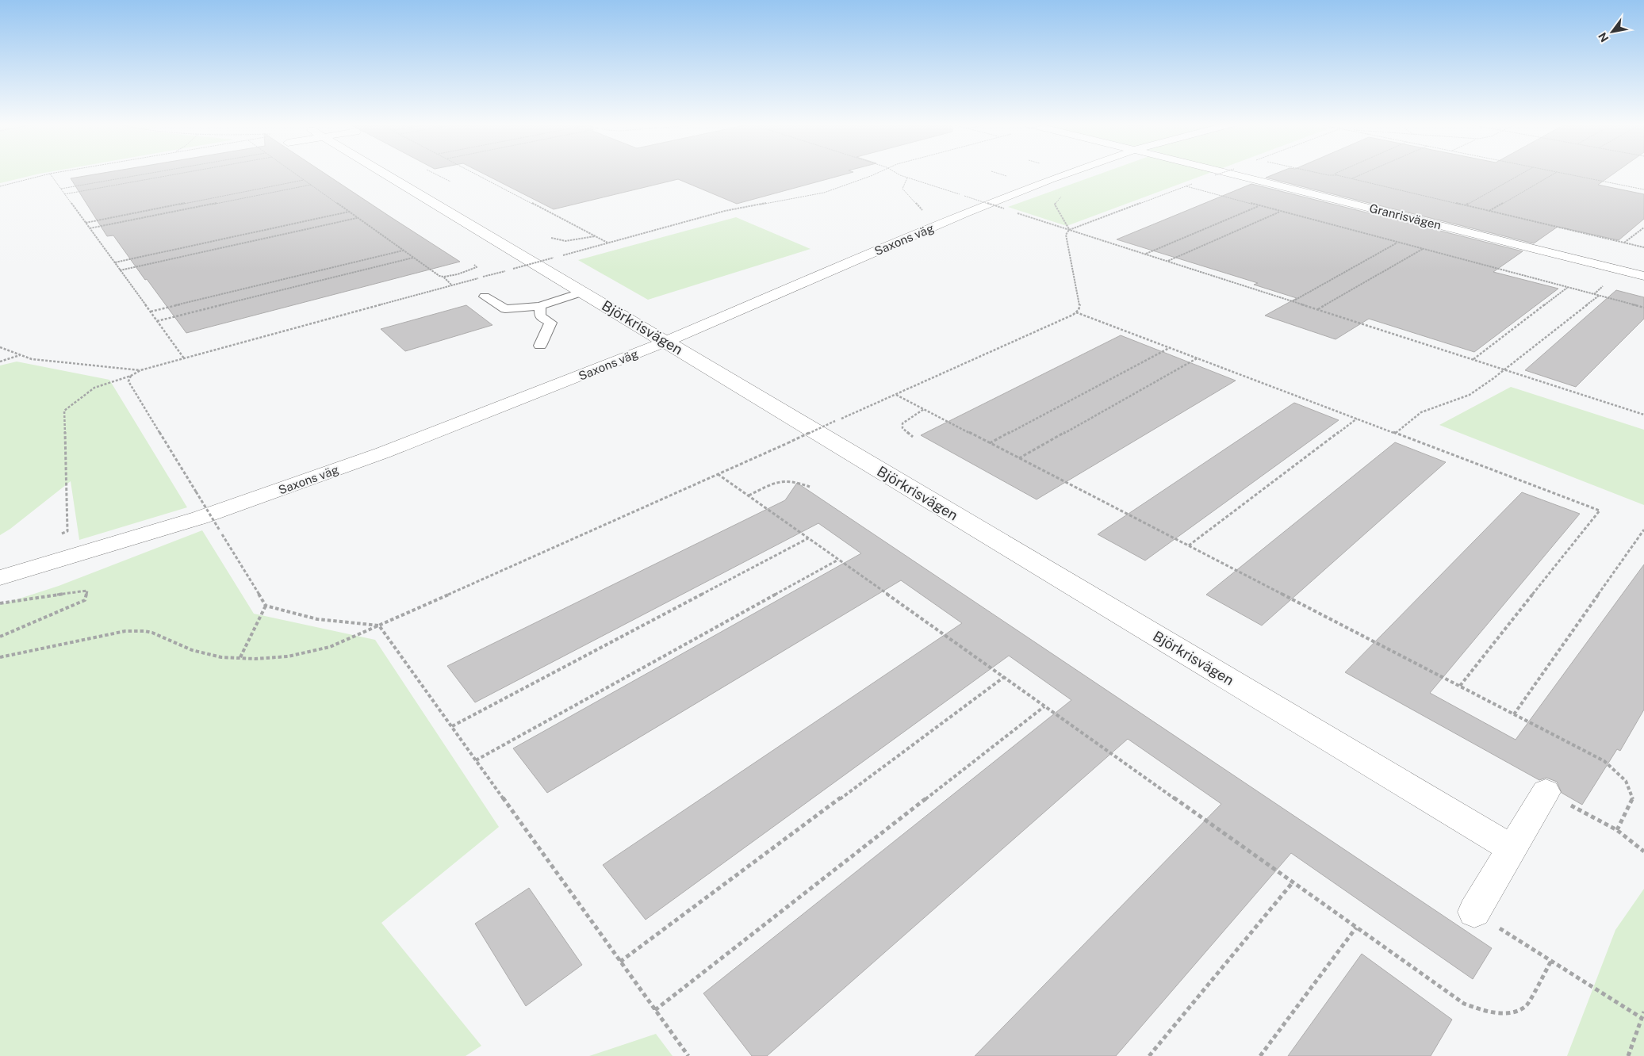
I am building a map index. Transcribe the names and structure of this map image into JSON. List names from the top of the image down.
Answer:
{
  "streets": {
    "street": ["Granrisvägen", "Saxons väg", "Björkrisvägen"]
  },
  "crossings": [
    ["Saxons väg", "Björkrisvägen"]
  ],
  "north": "bottom left"
}
